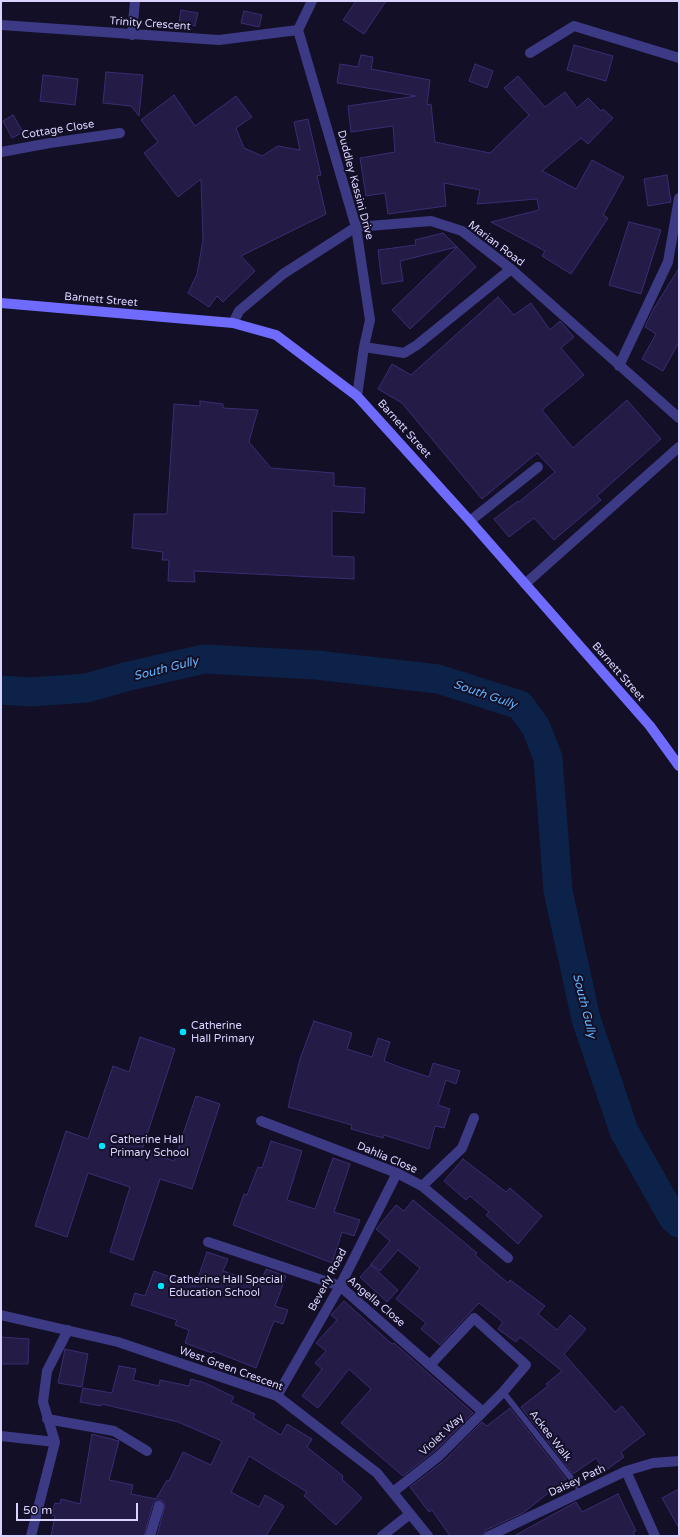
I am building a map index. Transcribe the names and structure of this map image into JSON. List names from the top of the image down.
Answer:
{
  "streets": {
    "main road": ["Barnett Street"],
    "street": [
      "Trinity Crescent",
      "Cottage Close",
      "Duddley Kassini Drive",
      "Marian Road",
      "Dahlia Close",
      "Beverly Road",
      "Angella Close",
      "West Green Crescent",
      "Violet Way",
      "Daisey Path"
    ],
    "lane": ["Ackee Walk"]
  },
  "crossings": [
    ["Trinity Crescent", "Duddley Kassini Drive"],
    ["Duddley Kassini Drive", "Marian Road"],
    ["Duddley Kassini Drive", "Barnett Street"],
    ["Marian Road", "Barnett Street"],
    ["Dahlia Close", "Beverly Road"],
    ["Beverly Road", "Angella Close"],
    ["Beverly Road", "West Green Crescent"],
    ["Angella Close", "Violet Way"],
    ["West Green Crescent", "Violet Way"],
    ["Violet Way", "Ackee Walk"],
    ["Ackee Walk", "Daisey Path"]
  ],
  "water": ["South Gully"],
  "places": ["Catherine Hall Primary", "Catherine Hall Primary School", "Catherine Hall Special Education School"],
  "scale_bar": "50 m"
}
